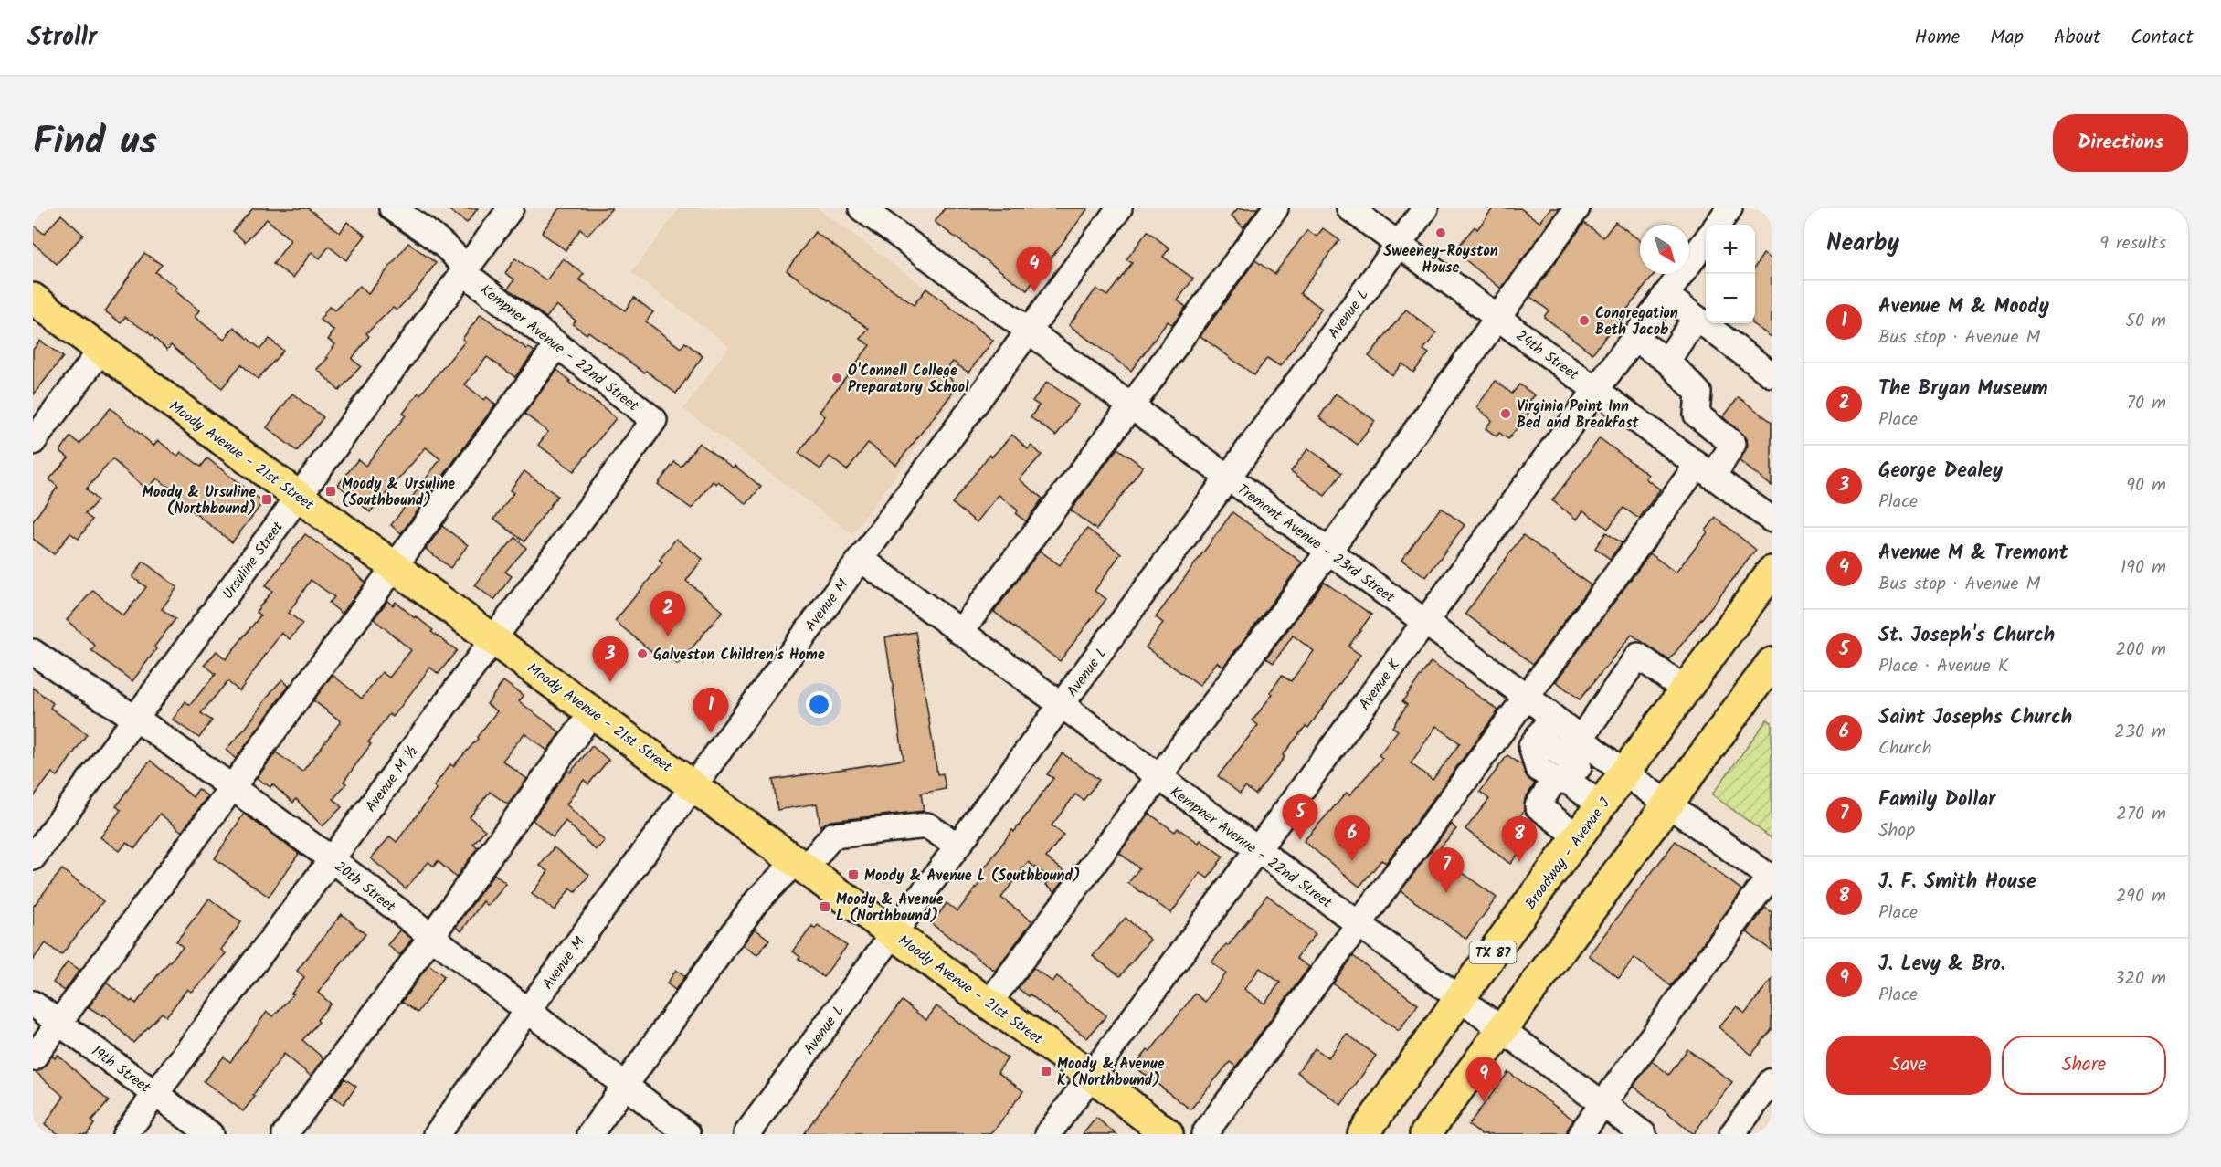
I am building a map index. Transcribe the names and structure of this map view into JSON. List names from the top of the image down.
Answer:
{
  "streets": {
    "main road": ["Moody Avenue - 21st Street", "Broadway - Avenue J", "TX 87"],
    "street": [
      "Avenue L",
      "Kempner Avenue - 22nd Street",
      "24th Street",
      "Tremont Avenue - 23rd Street",
      "Ursuline Street",
      "Avenue M",
      "Avenue K",
      "Avenue M ½",
      "20th Street",
      "19th Street"
    ]
  },
  "crossings": [
    ["Avenue L", "Kempner Avenue - 22nd Street"],
    ["Avenue L", "24th Street"],
    ["Avenue L", "Moody Avenue - 21st Street"],
    ["Avenue L", "Tremont Avenue - 23rd Street"],
    ["Kempner Avenue - 22nd Street", "Ursuline Street"],
    ["Kempner Avenue - 22nd Street", "Avenue M"],
    ["Kempner Avenue - 22nd Street", "Avenue K"],
    ["Kempner Avenue - 22nd Street", "Avenue M ½"],
    ["Kempner Avenue - 22nd Street", "Broadway - Avenue J"],
    ["24th Street", "Avenue K"],
    ["Moody Avenue - 21st Street", "Ursuline Street"],
    ["Moody Avenue - 21st Street", "Avenue M"],
    ["Moody Avenue - 21st Street", "Avenue K"],
    ["Moody Avenue - 21st Street", "Avenue M ½"],
    ["Tremont Avenue - 23rd Street", "Avenue M"],
    ["Tremont Avenue - 23rd Street", "Avenue K"],
    ["Tremont Avenue - 23rd Street", "Broadway - Avenue J"],
    ["Ursuline Street", "20th Street"],
    ["Avenue M", "20th Street"],
    ["Avenue M ½", "20th Street"],
    ["Avenue M ½", "19th Street"]
  ],
  "places": {
    "other": [
      "Sweeney-Royston House",
      "Congregation Beth Jacob",
      "O'Connell College Preparatory School",
      "Virginia Point Inn Bed and Breakfast",
      "Galveston Children's Home"
    ],
    "transit": [
      "Moody & Ursuline (Southbound)",
      "Moody & Ursuline (Northbound)",
      "Moody & Avenue L (Southbound)",
      "Moody & Avenue L (Northbound)",
      "Moody & Avenue K (Northbound)"
    ]
  },
  "north": "bottom right",
  "page": {
    "header": "Strollr",
    "nav": [
      "Home",
      "Map",
      "About",
      "Contact"
    ],
    "title": "Find us",
    "buttons": [
      "Directions",
      ["Save", "Share"]
    ],
    "heading": ["Nearby", "9 results"],
    "map_buttons": ["+", "−"],
    "pins": [
      "4",
      "2",
      "3",
      "1",
      "5",
      "6",
      "8",
      "7",
      "9"
    ],
    "list": [
      {
        "mark": "1",
        "name": "Avenue M & Moody",
        "note": "Bus stop · Avenue M",
        "value": "50 m"
      },
      {
        "mark": "2",
        "name": "The Bryan Museum",
        "note": "Place",
        "value": "70 m"
      },
      {
        "mark": "3",
        "name": "George Dealey",
        "note": "Place",
        "value": "90 m"
      },
      {
        "mark": "4",
        "name": "Avenue M & Tremont",
        "note": "Bus stop · Avenue M",
        "value": "190 m"
      },
      {
        "mark": "5",
        "name": "St. Joseph's Church",
        "note": "Place · Avenue K",
        "value": "200 m"
      },
      {
        "mark": "6",
        "name": "Saint Josephs Church",
        "note": "Church",
        "value": "230 m"
      },
      {
        "mark": "7",
        "name": "Family Dollar",
        "note": "Shop",
        "value": "270 m"
      },
      {
        "mark": "8",
        "name": "J. F. Smith House",
        "note": "Place",
        "value": "290 m"
      },
      {
        "mark": "9",
        "name": "J. Levy & Bro.",
        "note": "Place",
        "value": "320 m"
      }
    ]
  }
}
